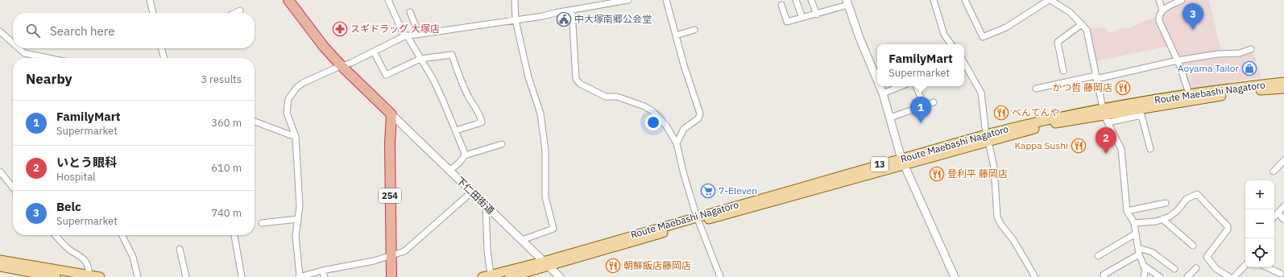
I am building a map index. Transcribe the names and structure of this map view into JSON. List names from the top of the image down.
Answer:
{
  "streets": {
    "highway": ["254"],
    "main road": ["Route Maebashi Nagatoro", "13"],
    "street": ["下仁田街道"]
  },
  "crossings": [
    ["Route Maebashi Nagatoro", "下仁田街道"],
    ["254", "下仁田街道"]
  ],
  "places": {
    "public building": ["中大塚南郷公会堂"],
    "pharmacy": ["スギドラッグ 大塚店"],
    "shop": ["Aoyama Tailor"],
    "restaurant": [
      "かつ哲 藤岡店",
      "べんてんや",
      "Kappa Sushi",
      "登利平 藤岡店",
      "朝鮮飯店藤岡店"
    ],
    "supermarket": ["7-Eleven"]
  },
  "page": {
    "pins": ["3", "1", "2"],
    "search": "Search here",
    "popup": ["FamilyMart", "Supermarket"],
    "heading": ["Nearby", "3 results"],
    "list": [
      {
        "mark": "1",
        "name": "FamilyMart",
        "note": "Supermarket",
        "value": "360 m"
      },
      {
        "mark": "2",
        "name": "いとう眼科",
        "note": "Hospital",
        "value": "610 m"
      },
      {
        "mark": "3",
        "name": "Belc",
        "note": "Supermarket",
        "value": "740 m"
      }
    ],
    "map_buttons": ["+", "−"]
  }
}
